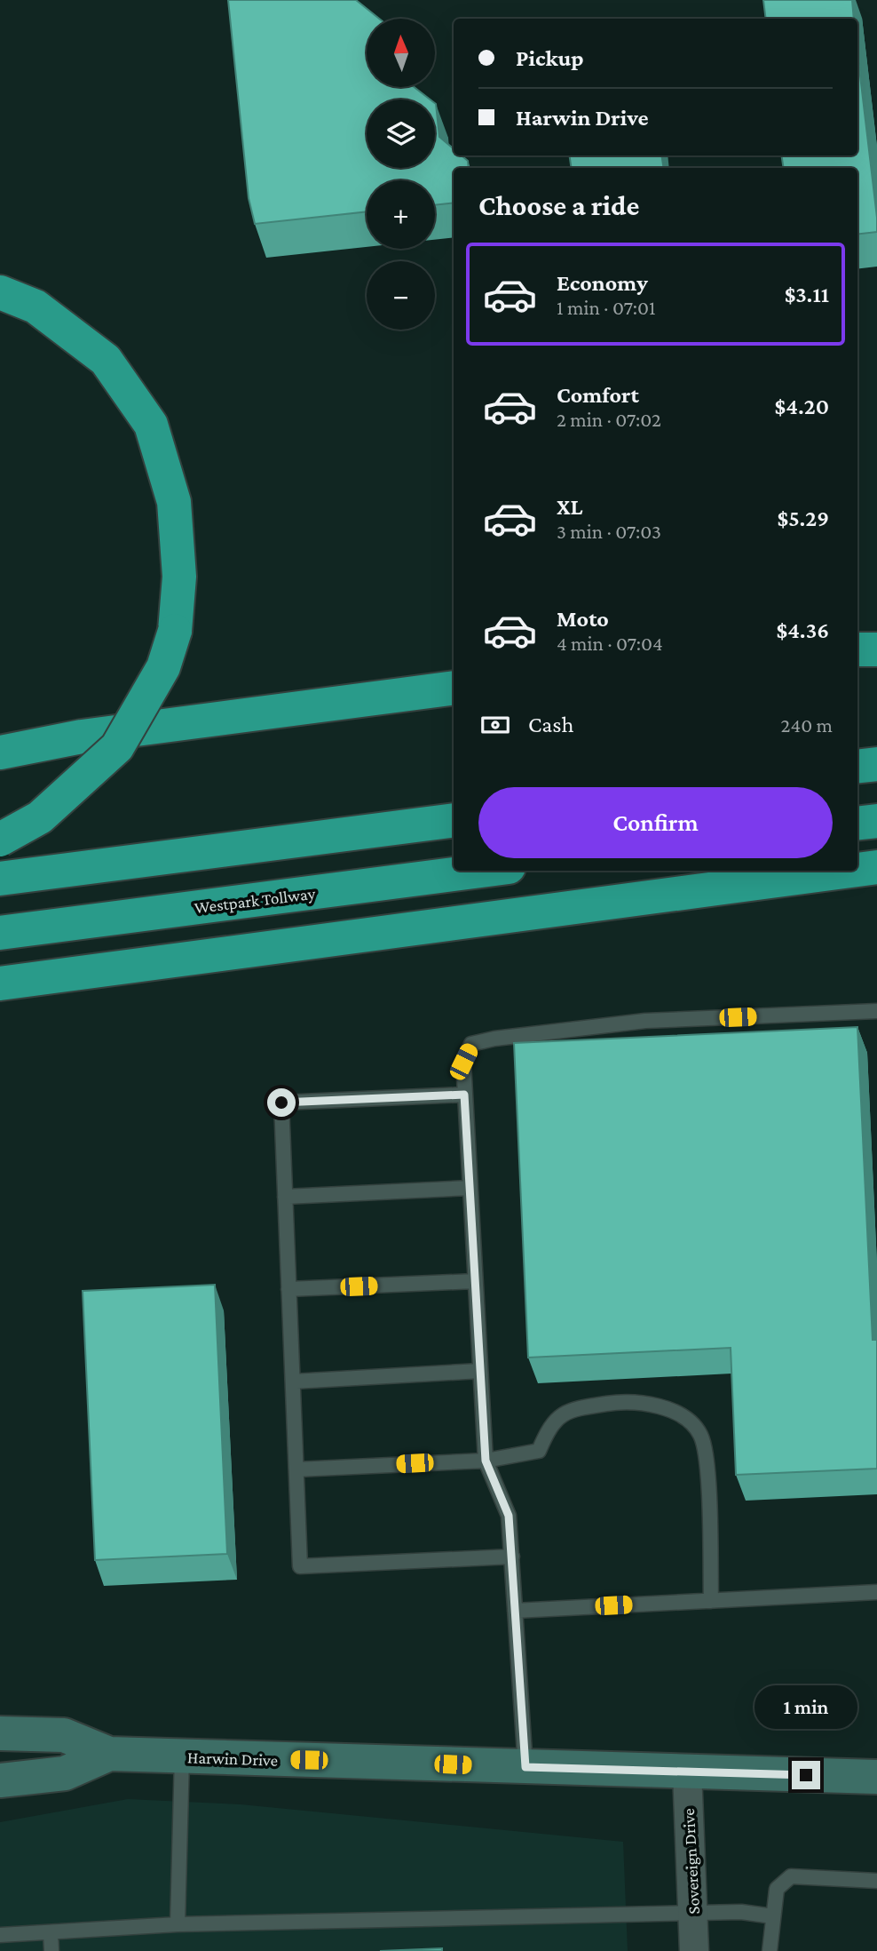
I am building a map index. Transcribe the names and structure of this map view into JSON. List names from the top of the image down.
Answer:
{
  "streets": {
    "highway": ["Westpark Tollway"],
    "main road": ["Harwin Drive"],
    "street": ["Sovereign Drive"]
  },
  "crossings": [
    ["Harwin Drive", "Sovereign Drive"]
  ],
  "north": "top",
  "page": {
    "map_buttons": ["+", "−"],
    "banner": ["Pickup", "Harwin Drive"],
    "heading": "Choose a ride",
    "list": [
      {
        "name": "Economy",
        "note": "1 min · 07:01",
        "value": "$3.11"
      },
      {
        "name": "Comfort",
        "note": "2 min · 07:02",
        "value": "$4.20"
      },
      {
        "name": "XL",
        "note": "3 min · 07:03",
        "value": "$5.29"
      },
      {
        "name": "Moto",
        "note": "4 min · 07:04",
        "value": "$4.36"
      }
    ],
    "pay": ["Cash", "240 m"],
    "buttons": "Confirm",
    "bubble": "1 min"
  }
}
